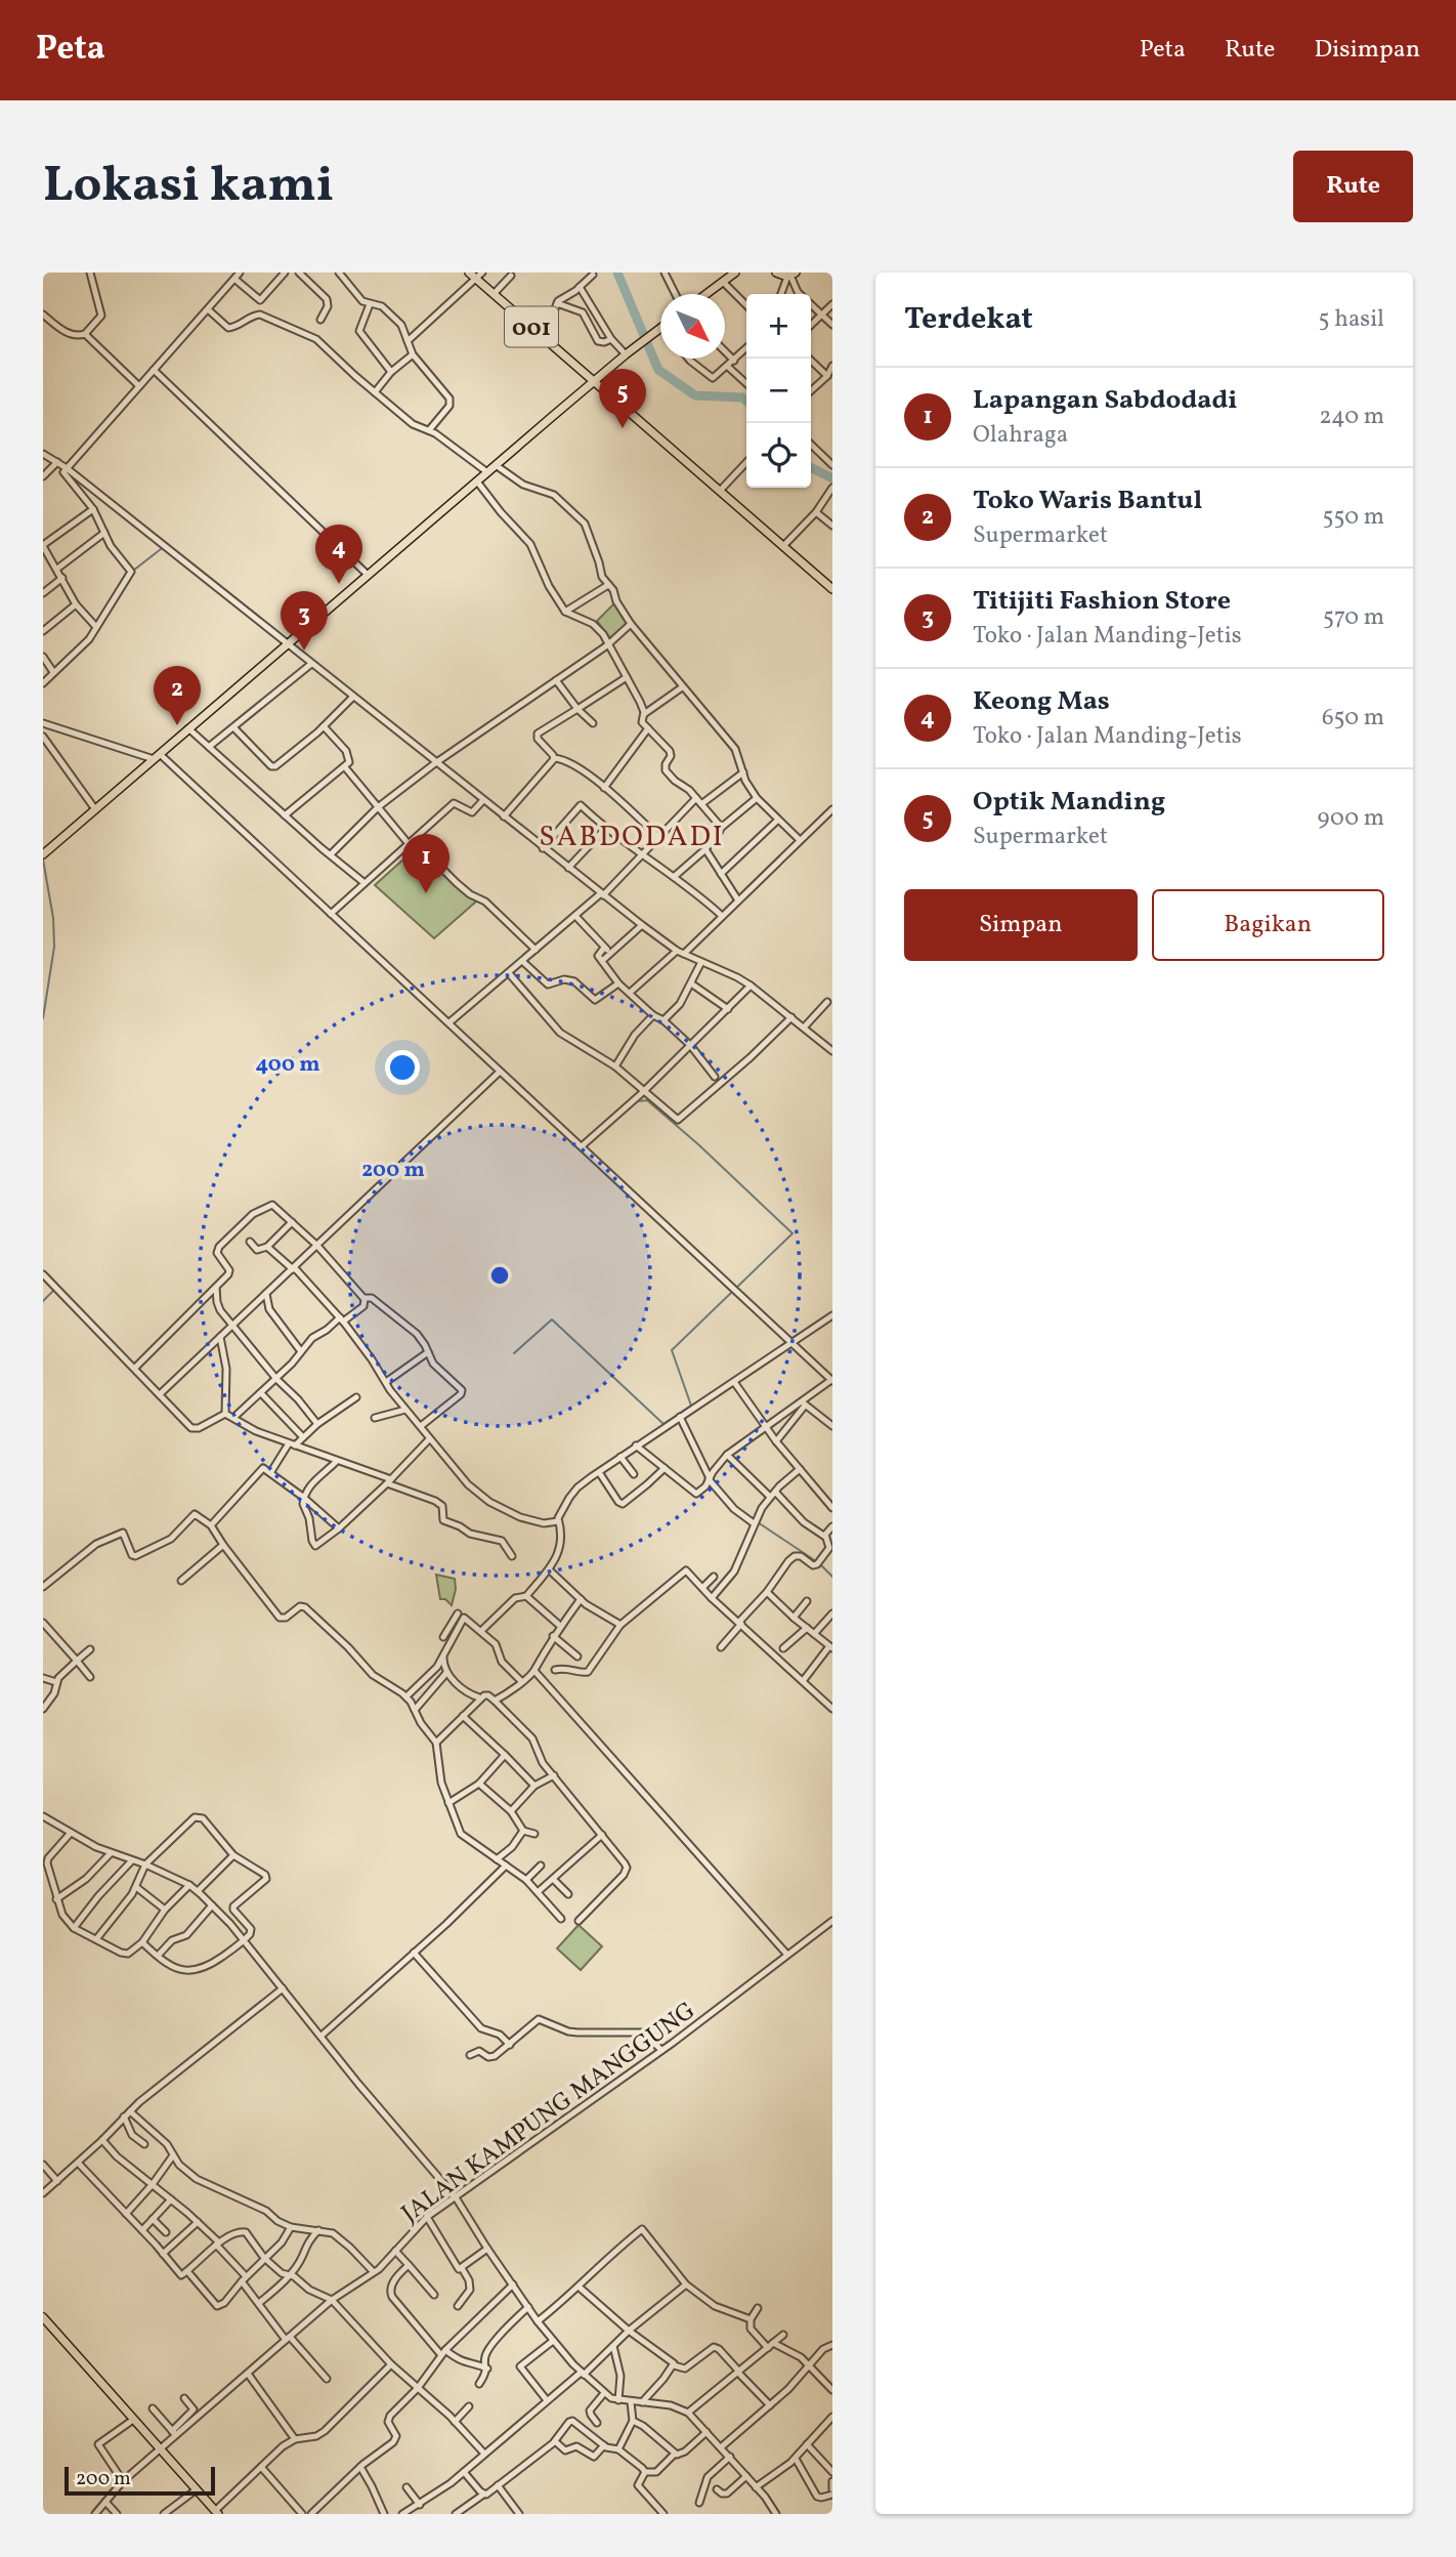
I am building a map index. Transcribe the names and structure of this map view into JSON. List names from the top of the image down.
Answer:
{
  "streets": {
    "main road": ["001"],
    "street": ["JALAN KAMPUNG MANGGUNG"]
  },
  "districts": ["SABDODADI"],
  "scale_bar": "200 m",
  "north": "bottom right",
  "page": {
    "header": "Peta",
    "nav": ["Peta", "Rute", "Disimpan"],
    "buttons": [
      "Rute",
      ["Simpan", "Bagikan"]
    ],
    "title": "Lokasi kami",
    "heading": ["Terdekat", "5 hasil"],
    "map_buttons": ["+", "−"],
    "list": [
      {
        "mark": "1",
        "name": "Lapangan Sabdodadi",
        "note": "Olahraga",
        "value": "240 m"
      },
      {
        "mark": "2",
        "name": "Toko Waris Bantul",
        "note": "Supermarket",
        "value": "550 m"
      },
      {
        "mark": "3",
        "name": "Titijiti Fashion Store",
        "note": "Toko · Jalan Manding-Jetis",
        "value": "570 m"
      },
      {
        "mark": "4",
        "name": "Keong Mas",
        "note": "Toko · Jalan Manding-Jetis",
        "value": "650 m"
      },
      {
        "mark": "5",
        "name": "Optik Manding",
        "note": "Supermarket",
        "value": "900 m"
      }
    ],
    "pins": [
      "5",
      "4",
      "3",
      "2",
      "1"
    ],
    "scale": "200 m"
  },
  "rings": ["400 m", "200 m"]
}
